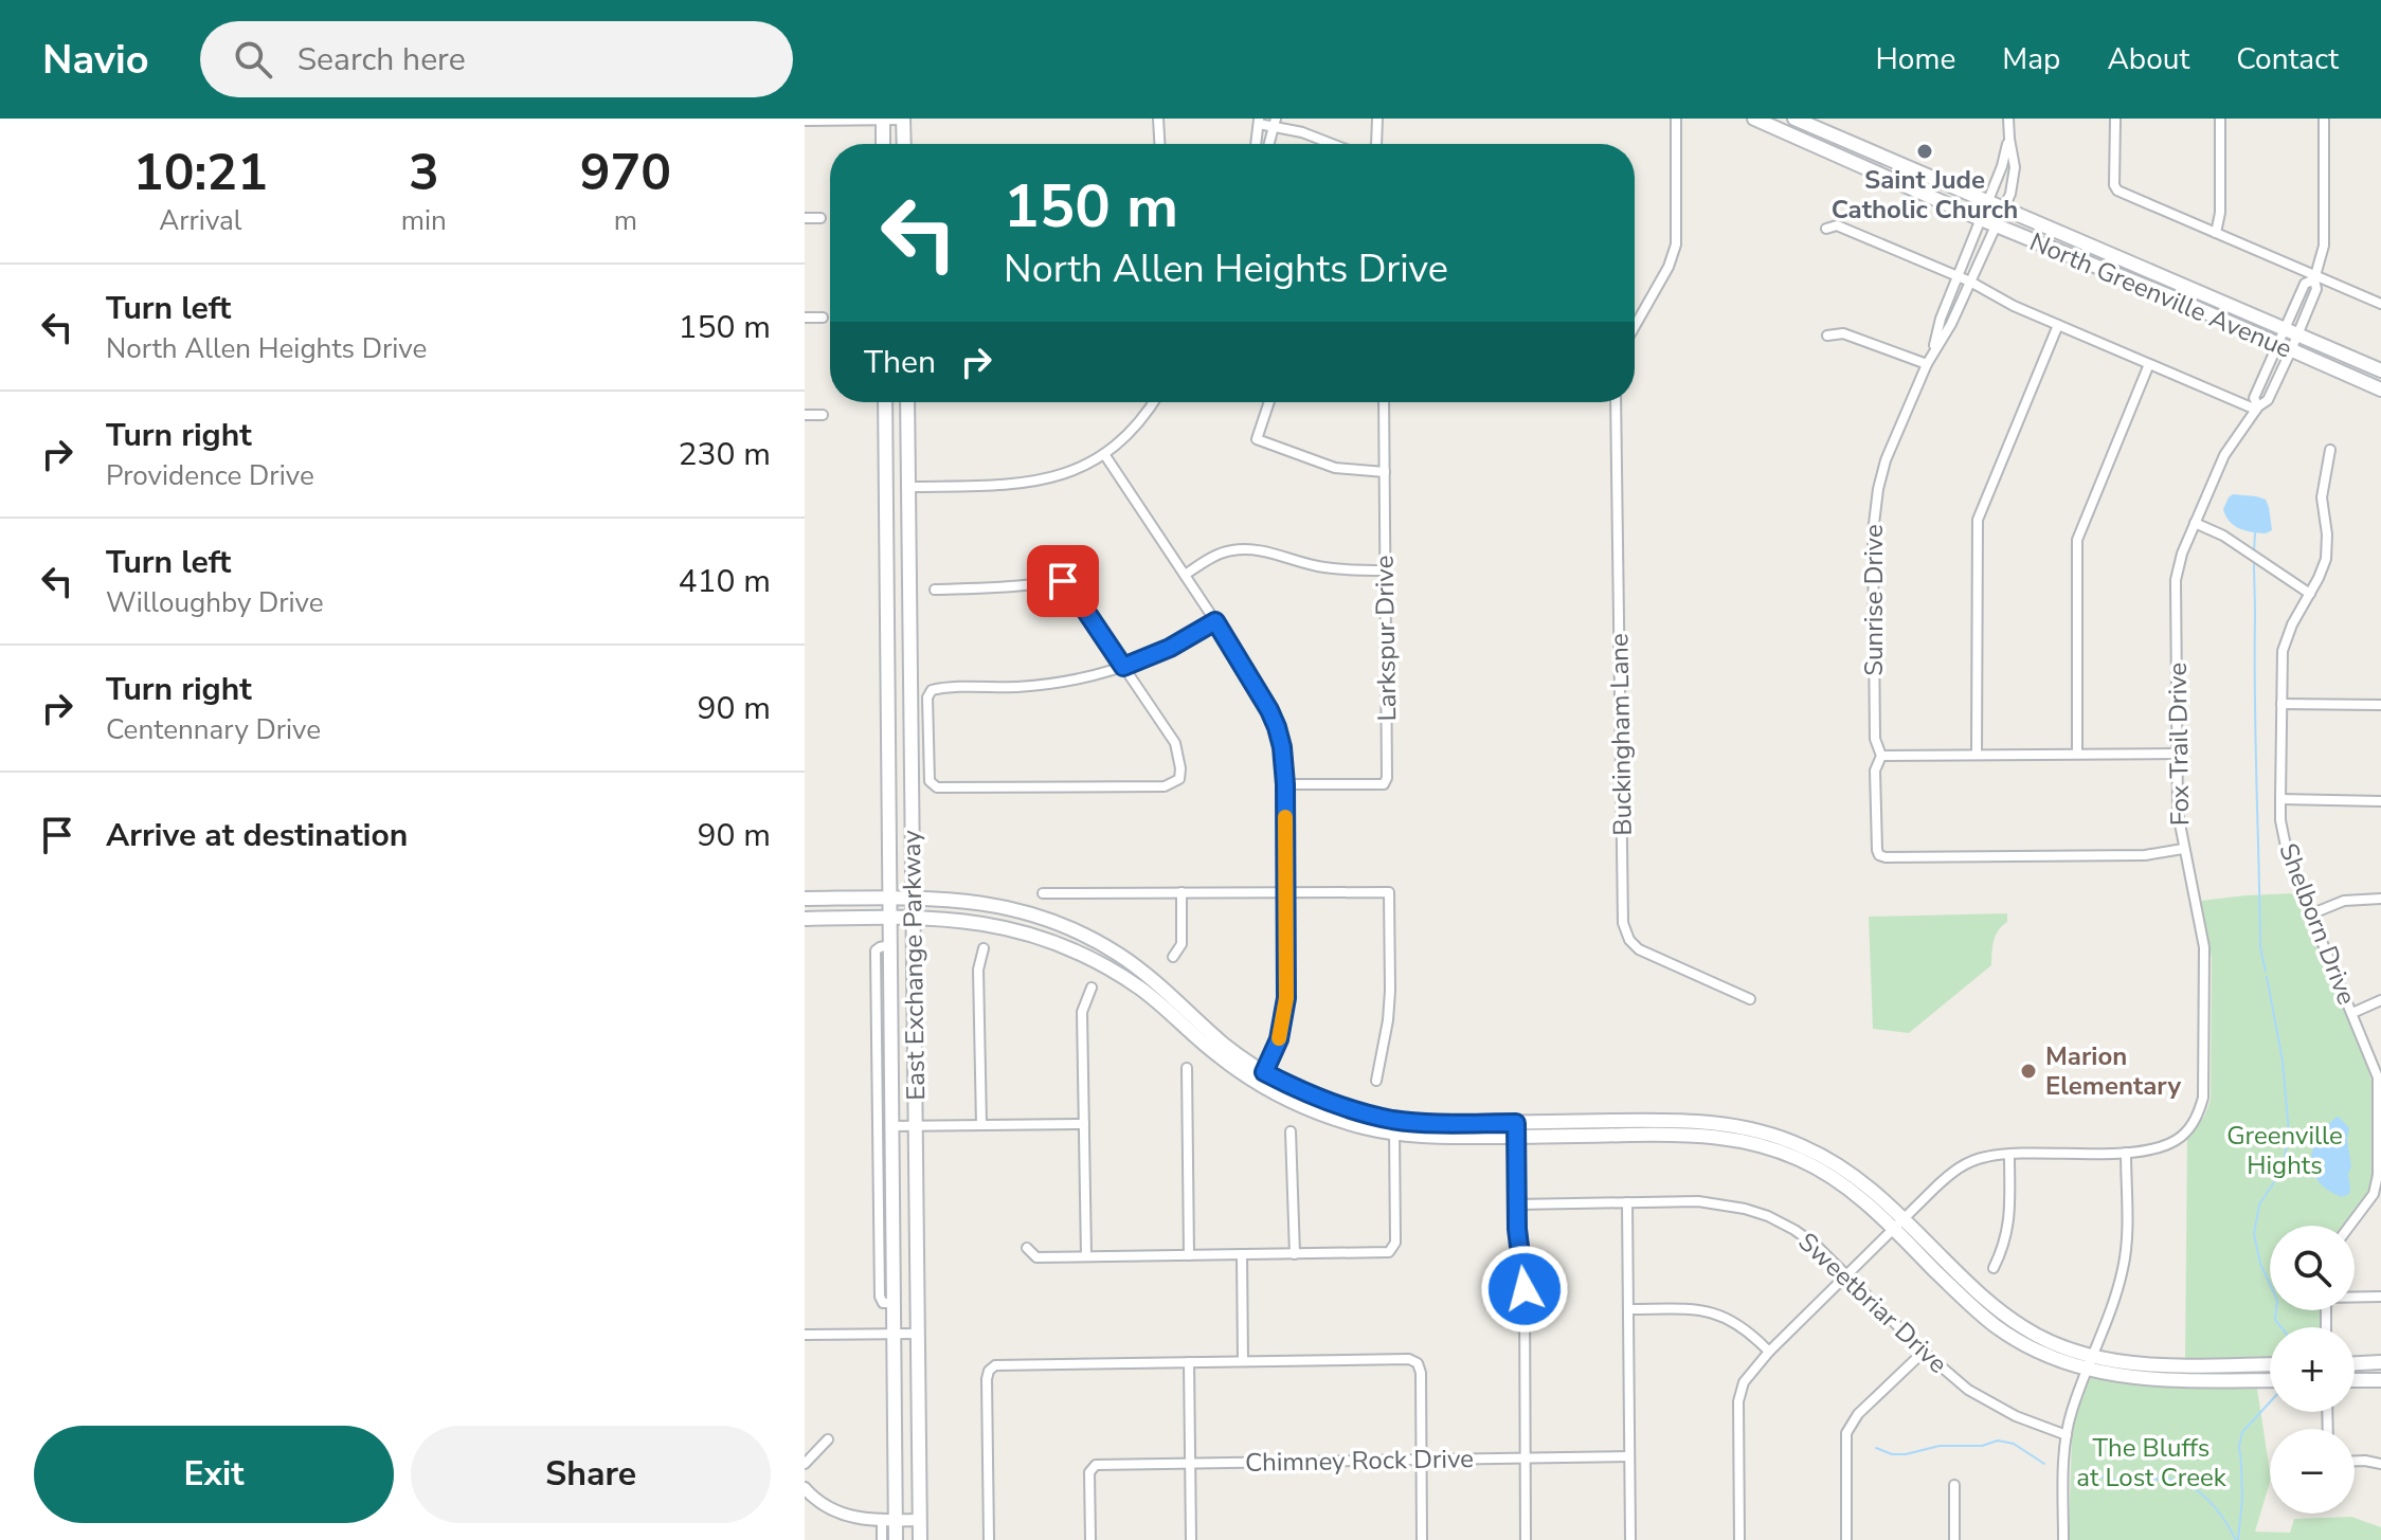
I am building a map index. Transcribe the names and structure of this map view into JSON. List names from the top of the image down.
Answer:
{
  "streets": {
    "main road": ["North Greenville Avenue", "East Exchange Parkway"],
    "street": [
      "Sunrise Drive",
      "Larkspur Drive",
      "Buckingham Lane",
      "Fox Trail Drive",
      "Shelborn Drive",
      "Sweetbriar Drive",
      "Chimney Rock Drive"
    ]
  },
  "crossings": [
    ["North Greenville Avenue", "Sunrise Drive"],
    ["North Greenville Avenue", "Fox Trail Drive"],
    ["Sunrise Drive", "Fox Trail Drive"],
    ["Fox Trail Drive", "Sweetbriar Drive"]
  ],
  "parks": ["Greenville Hights", "The Bluffs at Lost Creek"],
  "places": ["Saint Jude Catholic Church", "Marion Elementary"],
  "page": {
    "header": "Navio",
    "search": "Search here",
    "nav": [
      "Home",
      "Map",
      "About",
      "Contact"
    ],
    "eta": [
      "10:21",
      "Arrival",
      "3",
      "min",
      "970",
      "m"
    ],
    "turn": ["150 m", "North Allen Heights Drive"],
    "list": [
      {
        "name": "Turn left",
        "note": "North Allen Heights Drive",
        "value": "150 m"
      },
      {
        "name": "Turn right",
        "note": "Providence Drive",
        "value": "230 m"
      },
      {
        "name": "Turn left",
        "note": "Willoughby Drive",
        "value": "410 m"
      },
      {
        "name": "Turn right",
        "note": "Centennary Drive",
        "value": "90 m"
      },
      {
        "name": "Arrive at destination",
        "value": "90 m"
      }
    ],
    "then": "Then",
    "map_buttons": ["+", "−"],
    "buttons": ["Exit", "Share"]
  }
}
